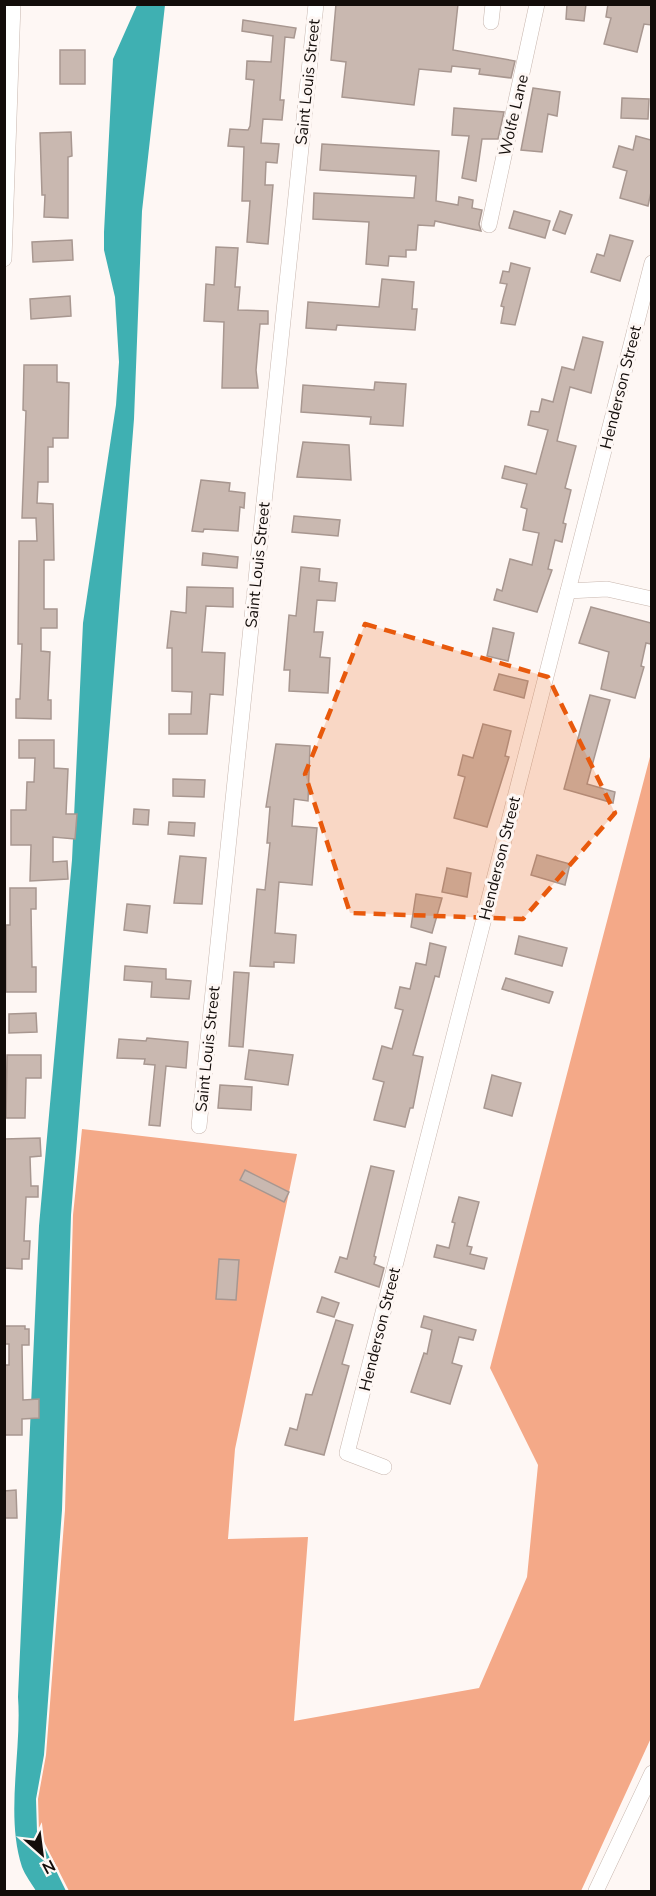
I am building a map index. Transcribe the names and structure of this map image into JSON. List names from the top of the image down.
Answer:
{
  "streets": {
    "street": ["Saint Louis Street", "Wolfe Lane", "Henderson Street"]
  },
  "north": "bottom right"
}
